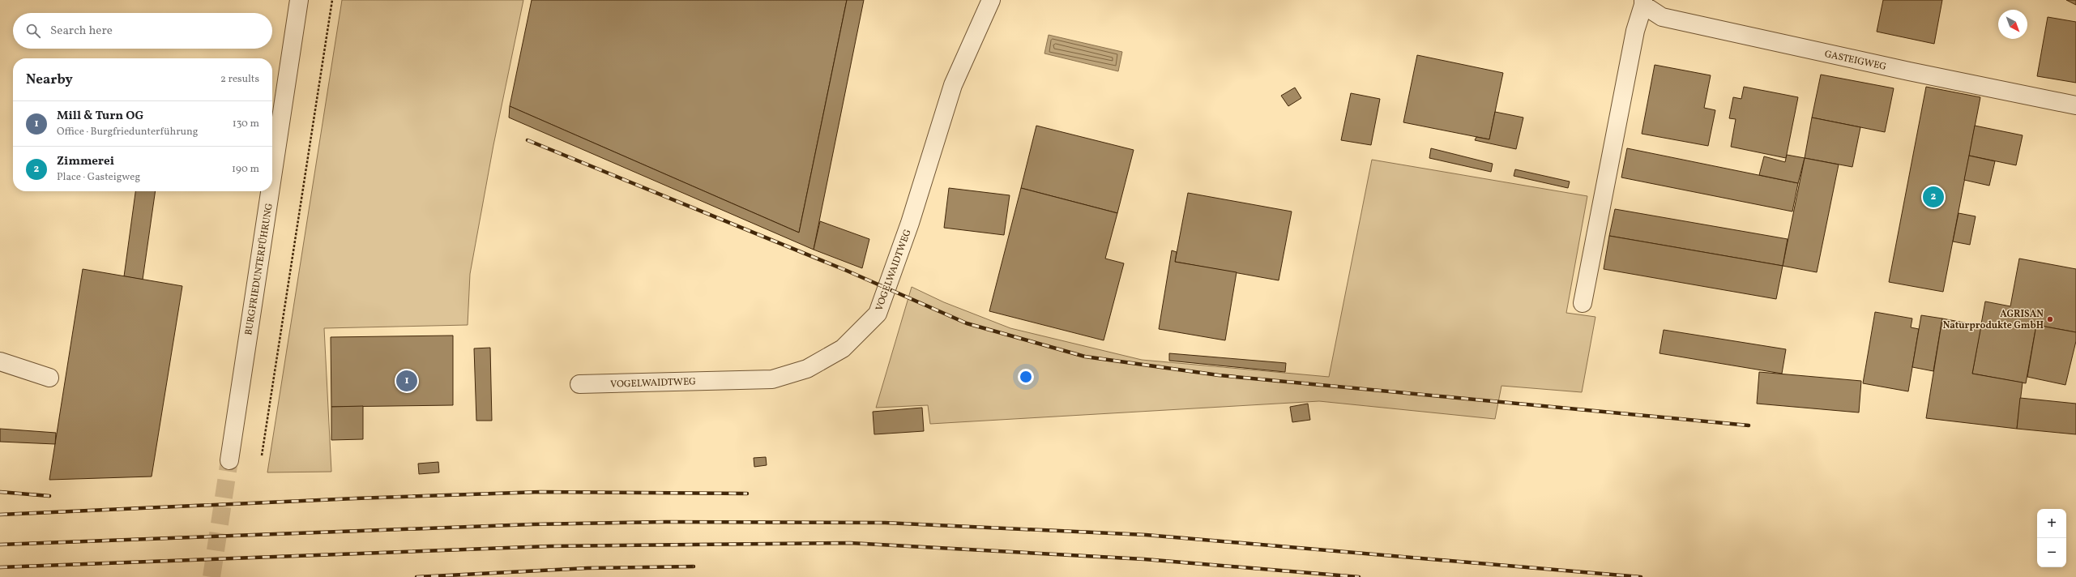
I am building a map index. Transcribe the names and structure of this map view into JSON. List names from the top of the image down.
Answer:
{
  "streets": {
    "street": ["GASTEIGWEG", "BURGFRIEDUNTERFÜHRUNG", "VOGELWAIDTWEG"]
  },
  "places": ["AGRISAN Naturprodukte GmbH"],
  "north": "bottom right",
  "page": {
    "search": "Search here",
    "heading": ["Nearby", "2 results"],
    "list": [
      {
        "mark": "1",
        "name": "Mill & Turn OG",
        "note": "Office · Burgfriedunterführung",
        "value": "130 m"
      },
      {
        "mark": "2",
        "name": "Zimmerei",
        "note": "Place · Gasteigweg",
        "value": "190 m"
      }
    ],
    "pins": ["2", "1"],
    "map_buttons": ["+", "−"]
  }
}
